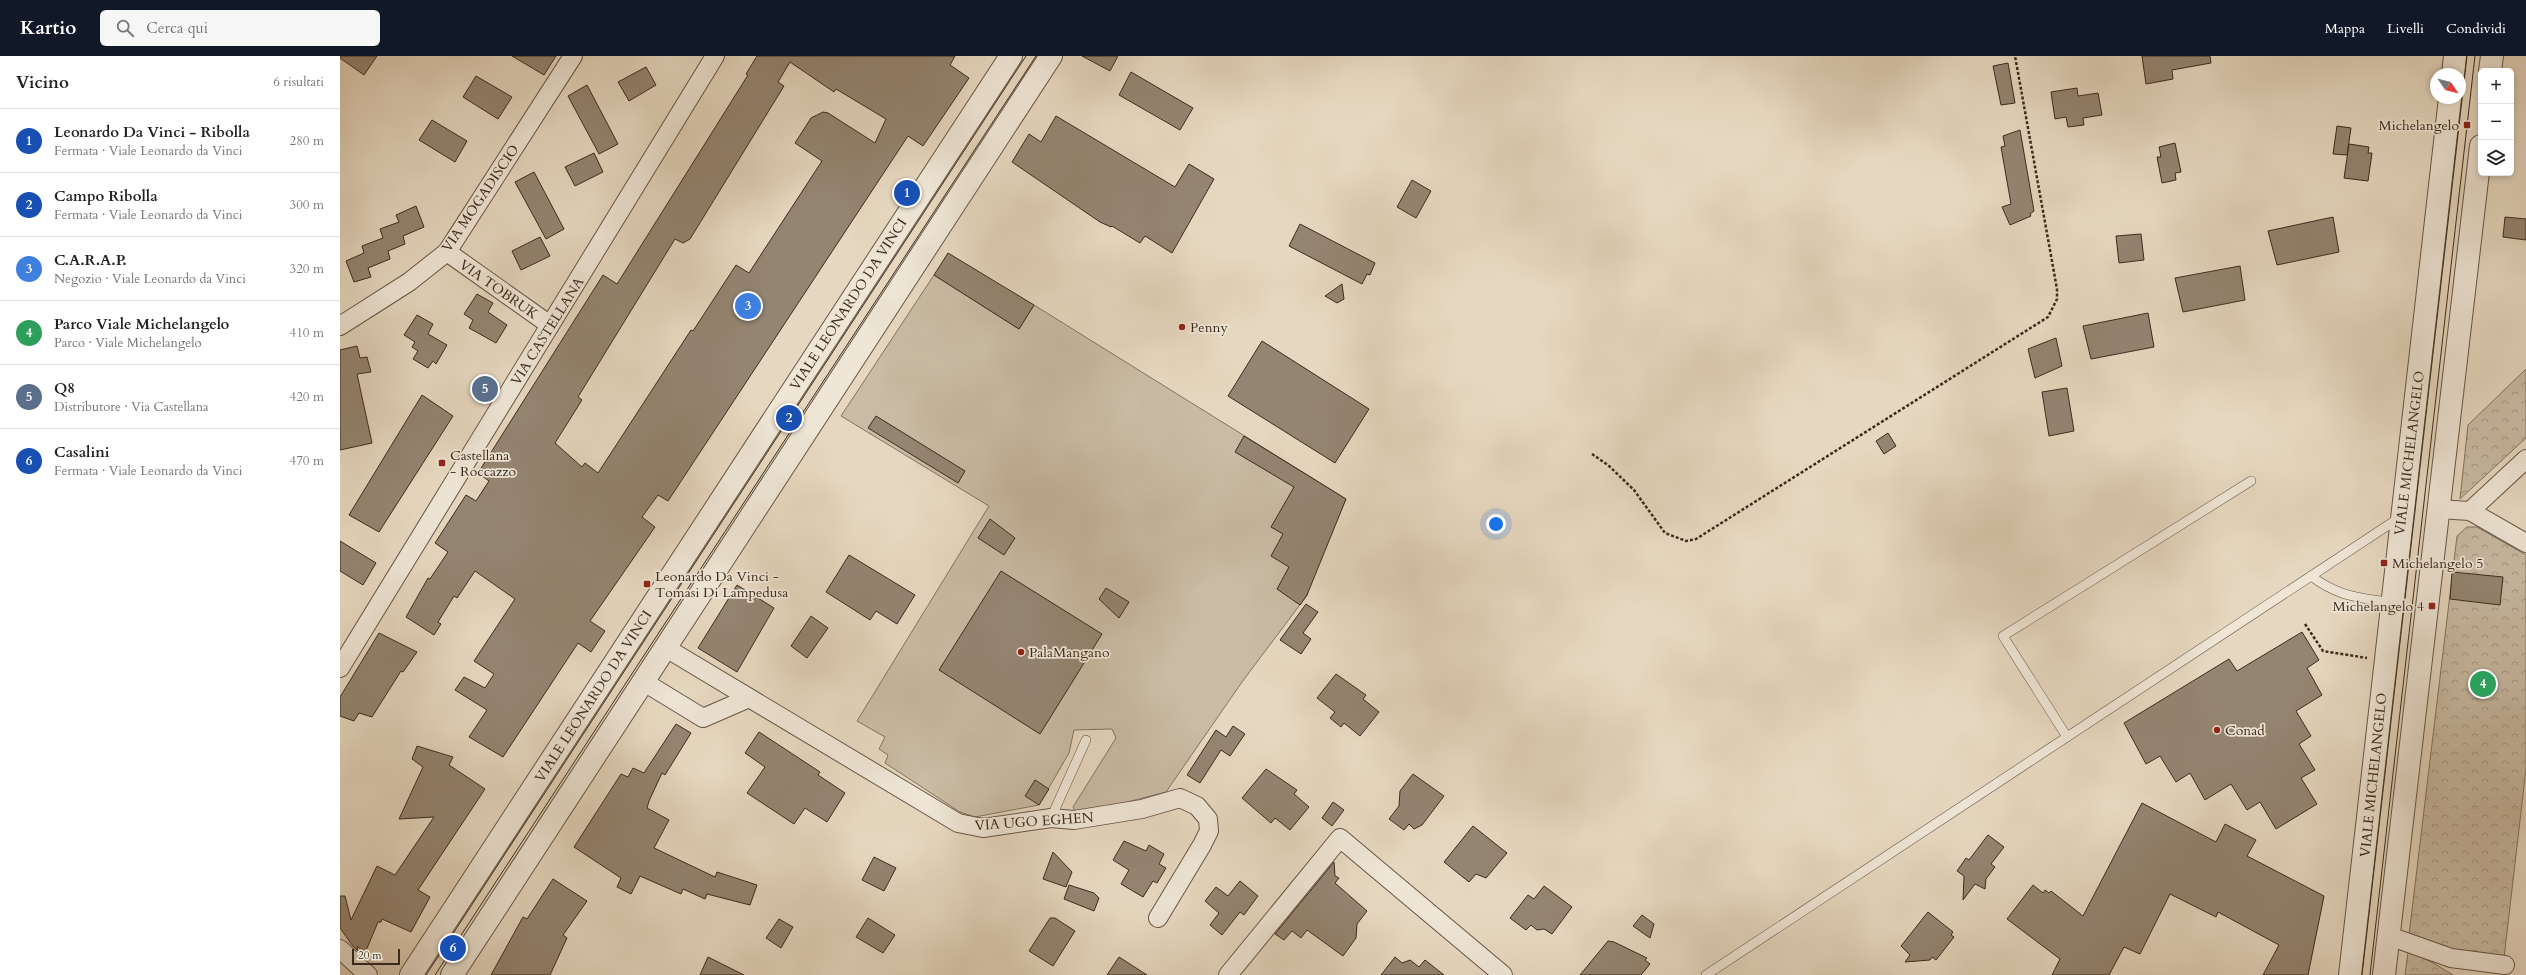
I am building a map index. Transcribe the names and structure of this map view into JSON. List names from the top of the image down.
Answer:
{
  "streets": {
    "street": [
      "VIA MOGADISCIO",
      "VIA TOBRUK",
      "VIALE LEONARDO DA VINCI",
      "VIA CASTELLANA",
      "VIALE MICHELANGELO",
      "VIA UGO EGHEN"
    ]
  },
  "crossings": [
    ["VIA MOGADISCIO", "VIA TOBRUK"],
    ["VIA TOBRUK", "VIA CASTELLANA"]
  ],
  "places": {
    "transit": [
      "Michelangelo",
      "Castellana - Roccazzo",
      "Michelangelo 5",
      "Leonardo Da Vinci - Tomasi Di Lampedusa",
      "Michelangelo 4"
    ],
    "other": ["Penny", "PalaMangano", "Conad"]
  },
  "scale_bar": "20 m",
  "north": "bottom right",
  "page": {
    "header": "Kartio",
    "search": "Cerca qui",
    "nav": ["Mappa", "Livelli", "Condividi"],
    "heading": ["Vicino", "6 risultati"],
    "map_buttons": ["+", "−"],
    "list": [
      {
        "mark": "1",
        "name": "Leonardo Da Vinci - Ribolla",
        "note": "Fermata · Viale Leonardo da Vinci",
        "value": "280 m"
      },
      {
        "mark": "2",
        "name": "Campo Ribolla",
        "note": "Fermata · Viale Leonardo da Vinci",
        "value": "300 m"
      },
      {
        "mark": "3",
        "name": "C.A.R.A.P.",
        "note": "Negozio · Viale Leonardo da Vinci",
        "value": "320 m"
      },
      {
        "mark": "4",
        "name": "Parco Viale Michelangelo",
        "note": "Parco · Viale Michelangelo",
        "value": "410 m"
      },
      {
        "mark": "5",
        "name": "Q8",
        "note": "Distributore · Via Castellana",
        "value": "420 m"
      },
      {
        "mark": "6",
        "name": "Casalini",
        "note": "Fermata · Viale Leonardo da Vinci",
        "value": "470 m"
      }
    ],
    "pins": [
      "1",
      "3",
      "5",
      "2",
      "4",
      "6"
    ],
    "scale": "20 m"
  }
}
